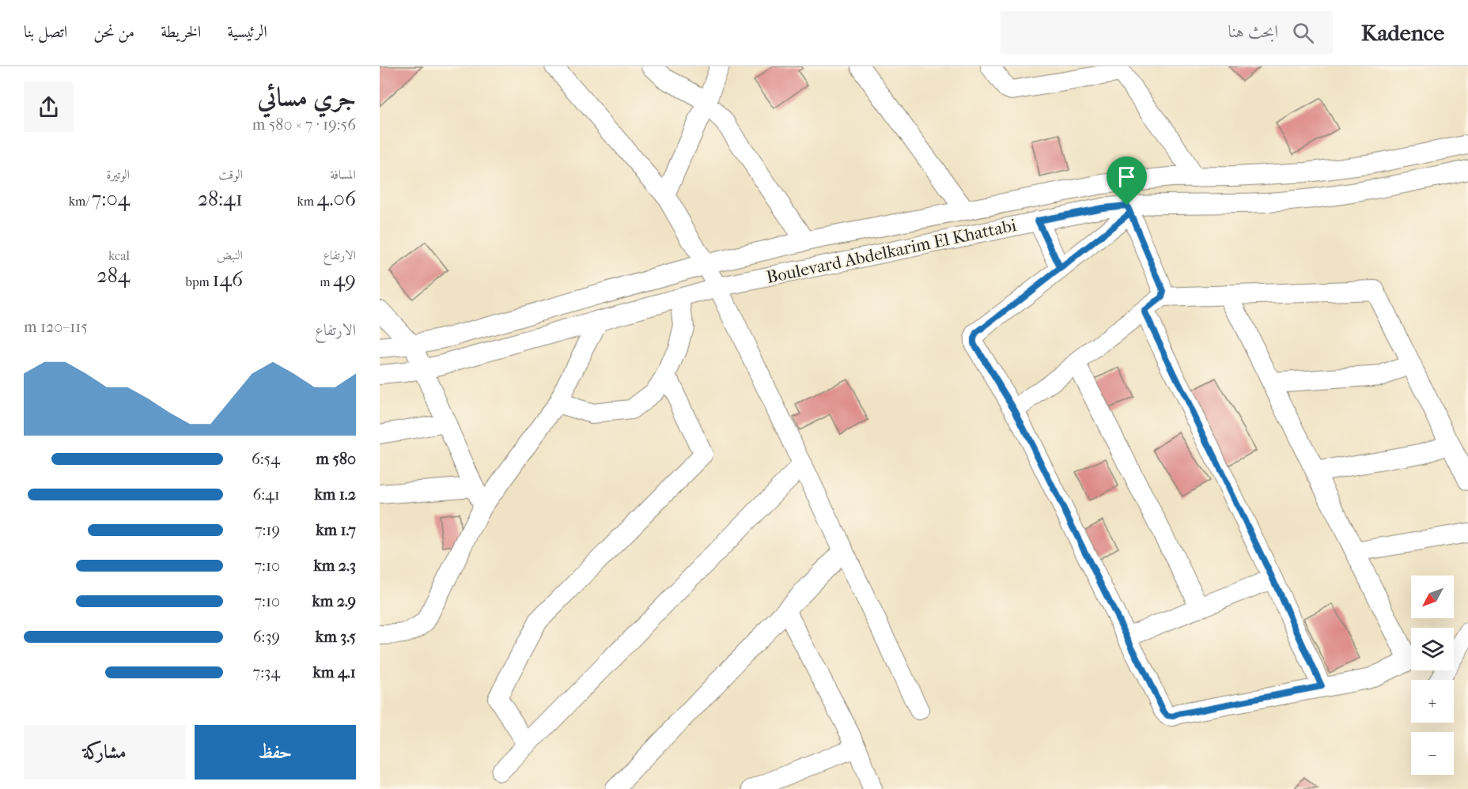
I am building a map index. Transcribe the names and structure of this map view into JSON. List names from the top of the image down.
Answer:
{
  "streets": {
    "street": ["Boulevard Abdelkarim El Khattabi"]
  },
  "north": "bottom left",
  "page": {
    "header": "Kadence",
    "search": "ابحث هنا",
    "nav": [
      "الرئيسية",
      "الخريطة",
      "من نحن",
      "اتصل بنا"
    ],
    "heading": ["جري مسائي", "19:56 · 7 × 580 m"],
    "stats": [
      ["المسافة", "4.06 km"],
      ["الوقت", "28:41"],
      ["الوتيرة", "7:04 /km"],
      ["الارتفاع", "49 m"],
      ["النبض", "146 bpm"],
      ["kcal", "284"]
    ],
    "chart": ["الارتفاع", "115–120 m"],
    "list": [
      {
        "name": "580 m",
        "note": "6:54"
      },
      {
        "name": "1.2 km",
        "note": "6:41"
      },
      {
        "name": "1.7 km",
        "note": "7:19"
      },
      {
        "name": "2.3 km",
        "note": "7:10"
      },
      {
        "name": "2.9 km",
        "note": "7:10"
      },
      {
        "name": "3.5 km",
        "note": "6:39"
      },
      {
        "name": "4.1 km",
        "note": "7:34"
      }
    ],
    "map_buttons": ["+", "−"],
    "buttons": ["حفظ", "مشاركة"]
  }
}
